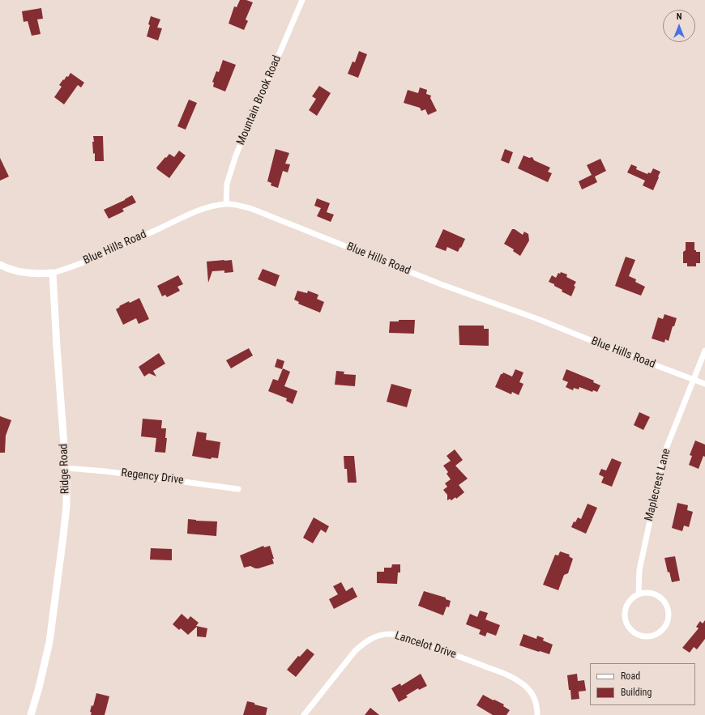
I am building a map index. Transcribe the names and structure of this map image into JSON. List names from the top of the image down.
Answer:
{
  "streets": {
    "street": [
      "Mountain Brook Road",
      "Blue Hills Road",
      "Ridge Road",
      "Regency Drive",
      "Maplecrest Lane",
      "Lancelot Drive"
    ]
  },
  "crossings": [
    ["Mountain Brook Road", "Blue Hills Road"],
    ["Blue Hills Road", "Ridge Road"],
    ["Blue Hills Road", "Maplecrest Lane"],
    ["Ridge Road", "Regency Drive"]
  ],
  "legend": ["Road", "Building"],
  "north": "top"
}
